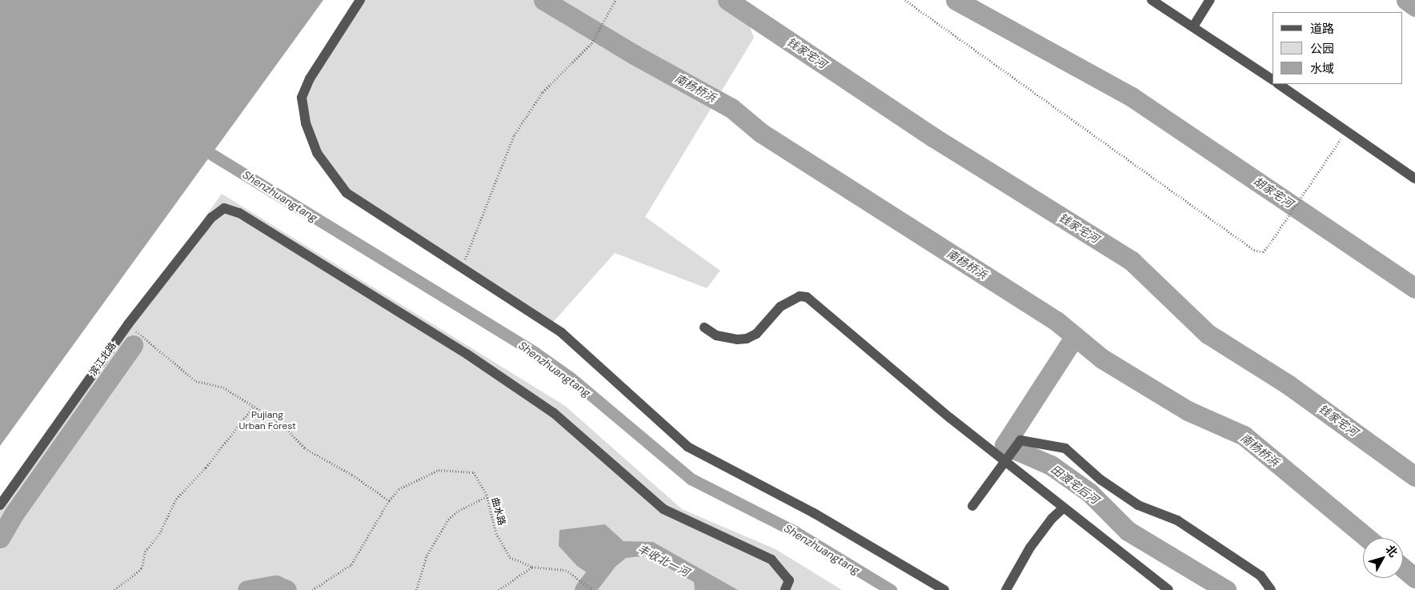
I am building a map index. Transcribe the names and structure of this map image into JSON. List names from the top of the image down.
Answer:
{
  "streets": {
    "street": ["滨江北路"],
    "path": ["曲水路"]
  },
  "water": [
    "钱家宅河",
    "南杨桥浜",
    "胡家宅河",
    "Shenzhuangtang",
    "田渡宅后河",
    "丰收北一河"
  ],
  "parks": ["Pujiang Urban Forest"],
  "legend": ["道路", "公园", "水域"],
  "north": "top right"
}
